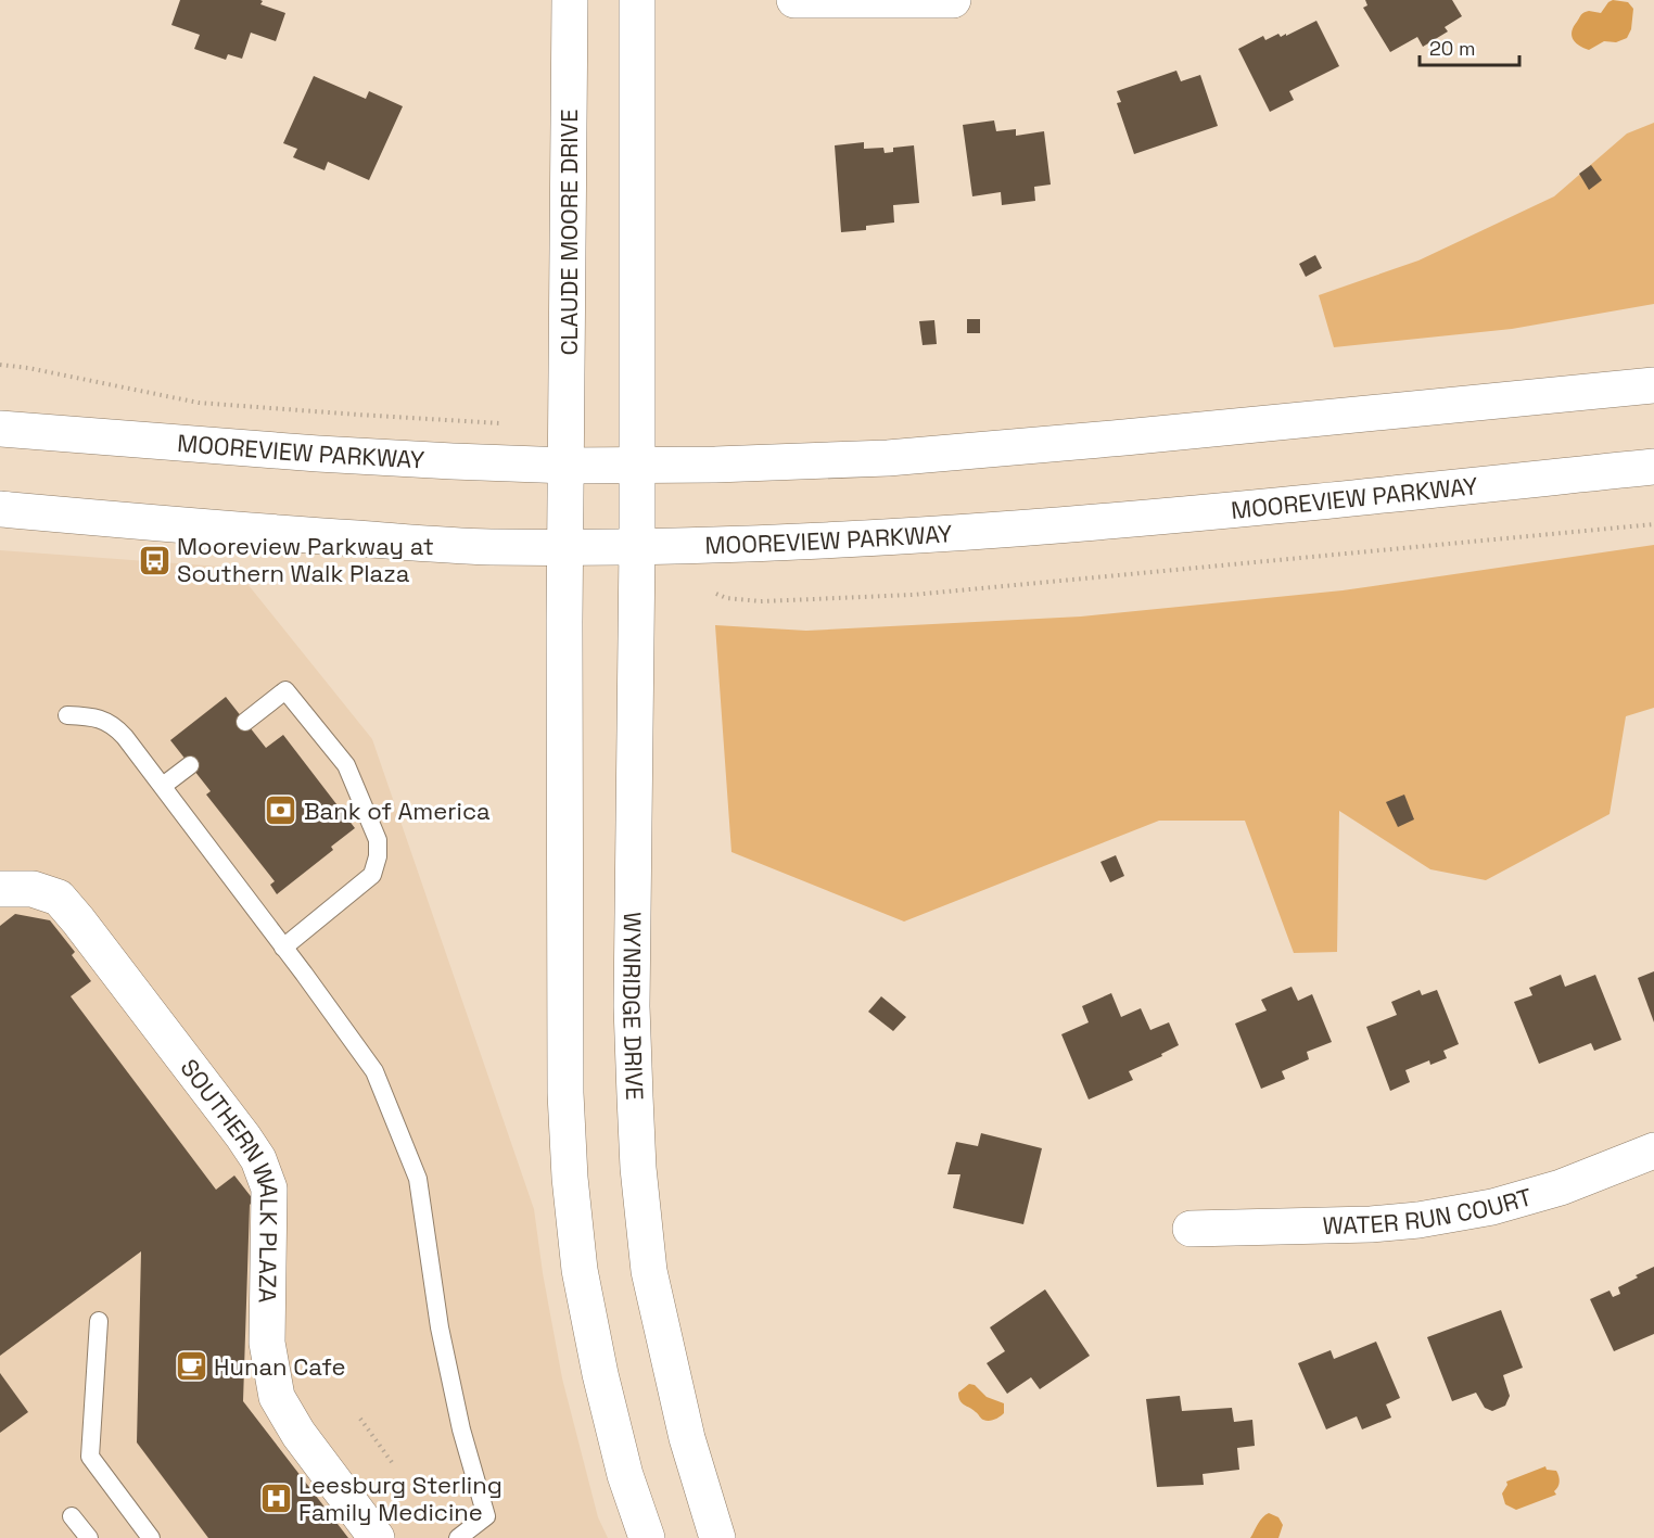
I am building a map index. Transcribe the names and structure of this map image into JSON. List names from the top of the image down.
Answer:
{
  "streets": {
    "street": [
      "CLAUDE MOORE DRIVE",
      "MOOREVIEW PARKWAY",
      "WYNRIDGE DRIVE",
      "SOUTHERN WALK PLAZA",
      "WATER RUN COURT"
    ]
  },
  "crossings": [
    ["CLAUDE MOORE DRIVE", "MOOREVIEW PARKWAY"],
    ["MOOREVIEW PARKWAY", "WYNRIDGE DRIVE"]
  ],
  "places": {
    "bus stop": ["Mooreview Parkway at Southern Walk Plaza"],
    "bank": ["Bank of America"],
    "cafe": ["Hunan Cafe"],
    "hospital": ["Leesburg Sterling Family Medicine"]
  },
  "scale_bar": "20 m"
}
